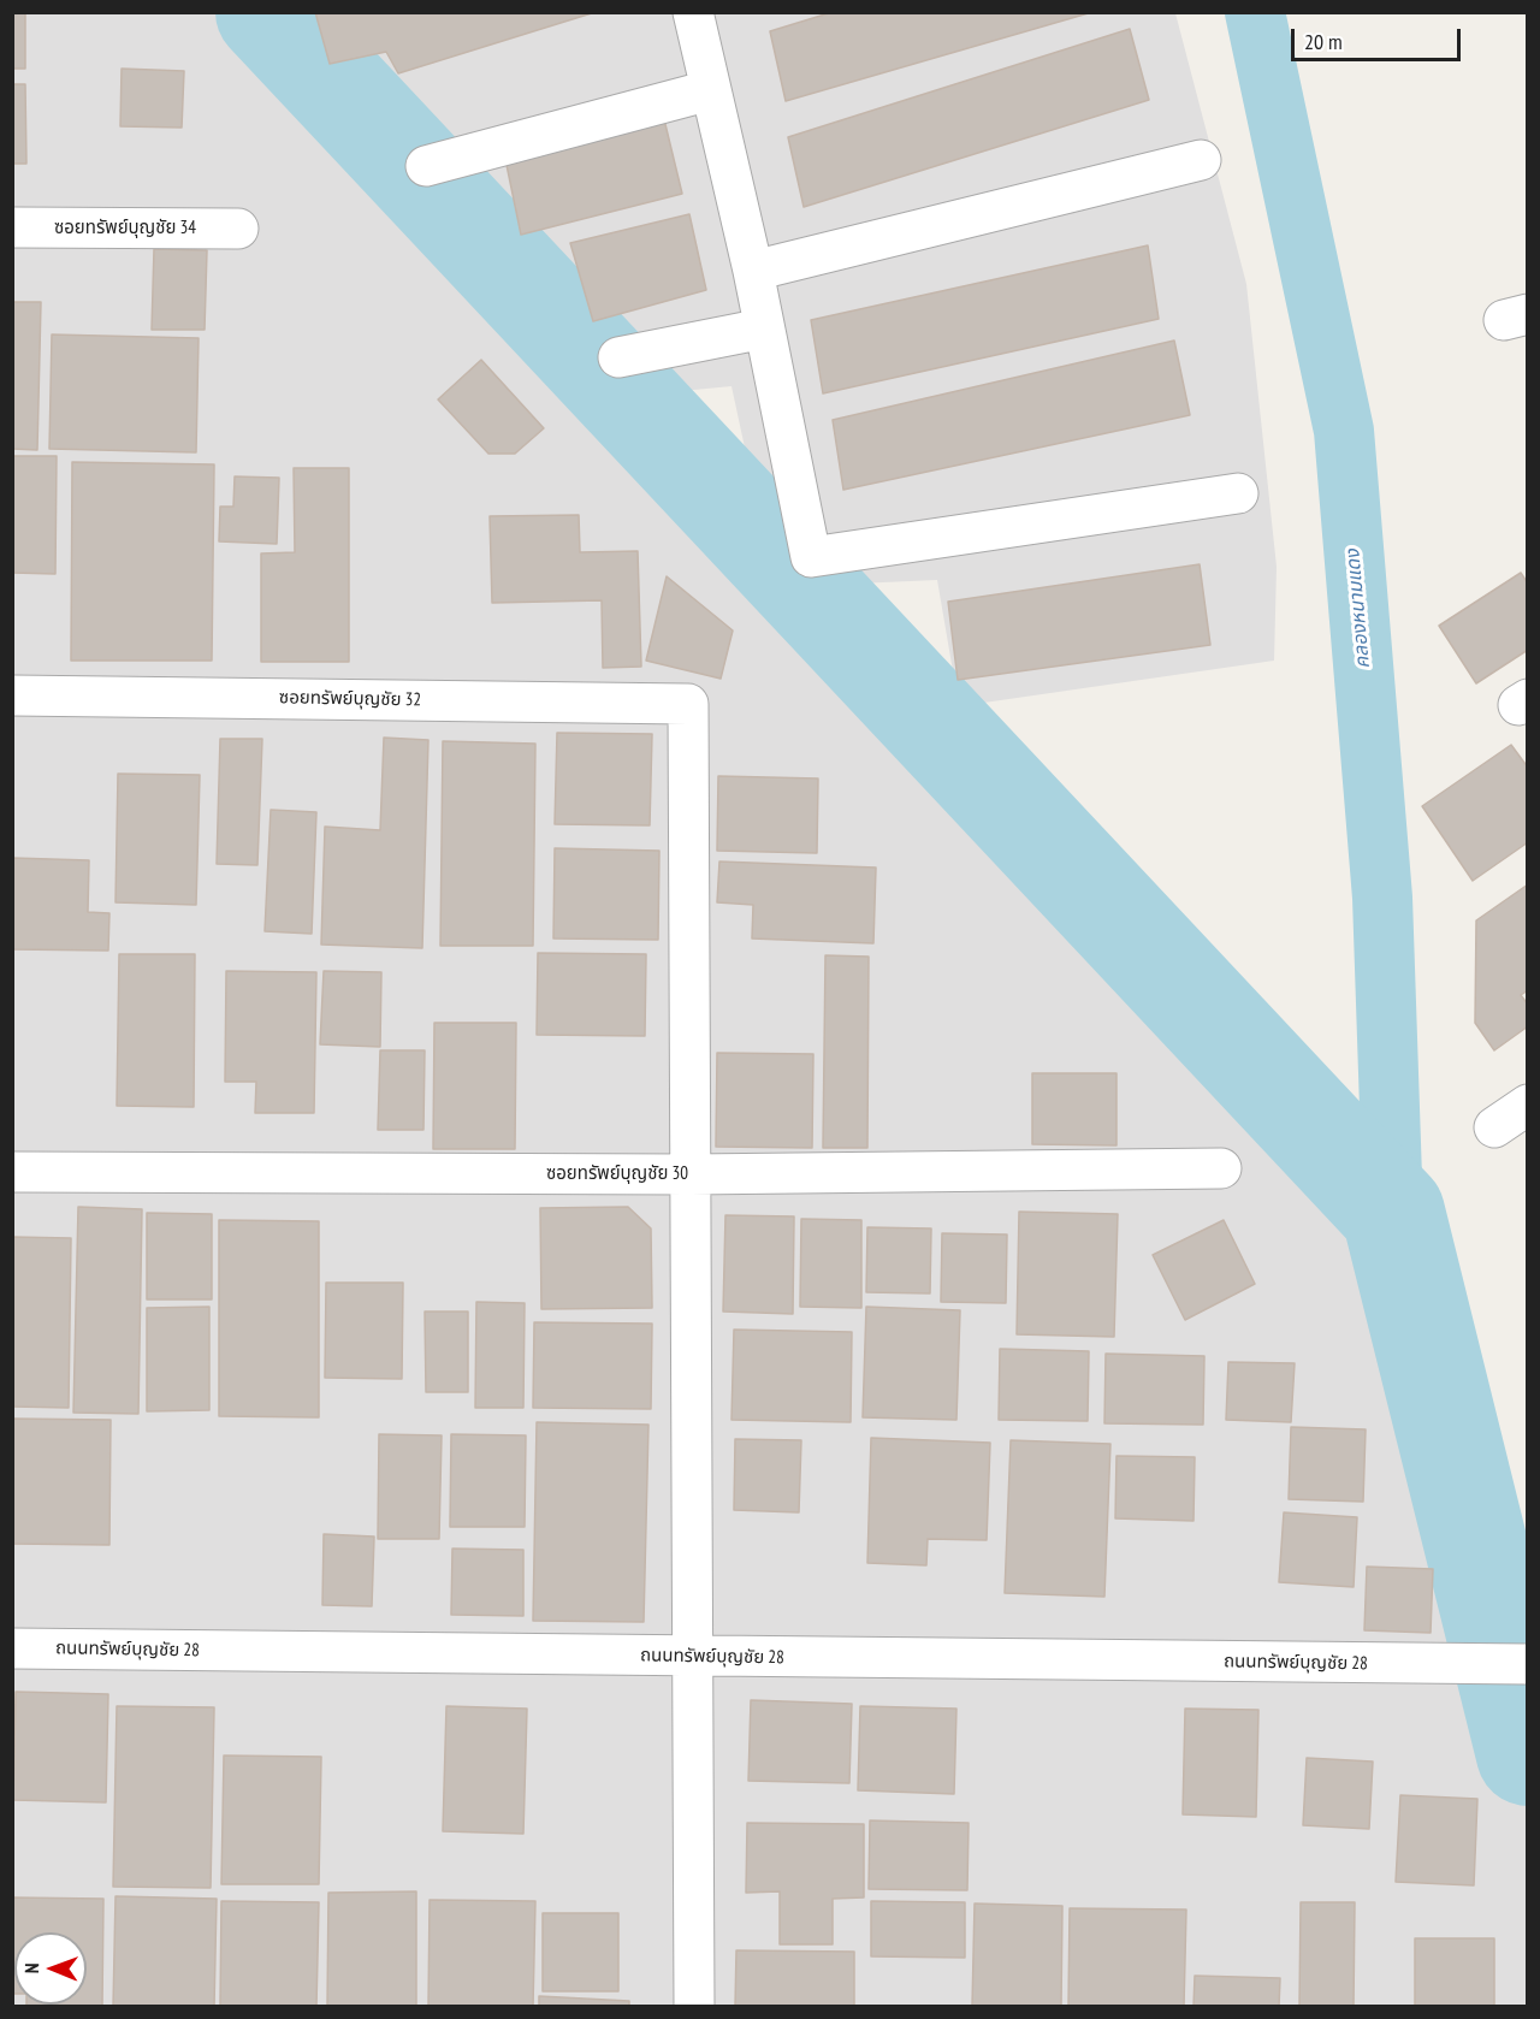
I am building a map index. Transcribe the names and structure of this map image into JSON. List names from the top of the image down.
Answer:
{
  "streets": {
    "street": [
      "ซอยทรัพย์บุญชัย 34",
      "ซอยทรัพย์บุญชัย 32",
      "ซอยทรัพย์บุญชัย 30",
      "ถนนทรัพย์บุญชัย 28"
    ]
  },
  "crossings": [
    ["ซอยทรัพย์บุญชัย 32", "ซอยทรัพย์บุญชัย 30"]
  ],
  "water": ["คลองหนามแดง"],
  "scale_bar": "20 m",
  "north": "left"
}
